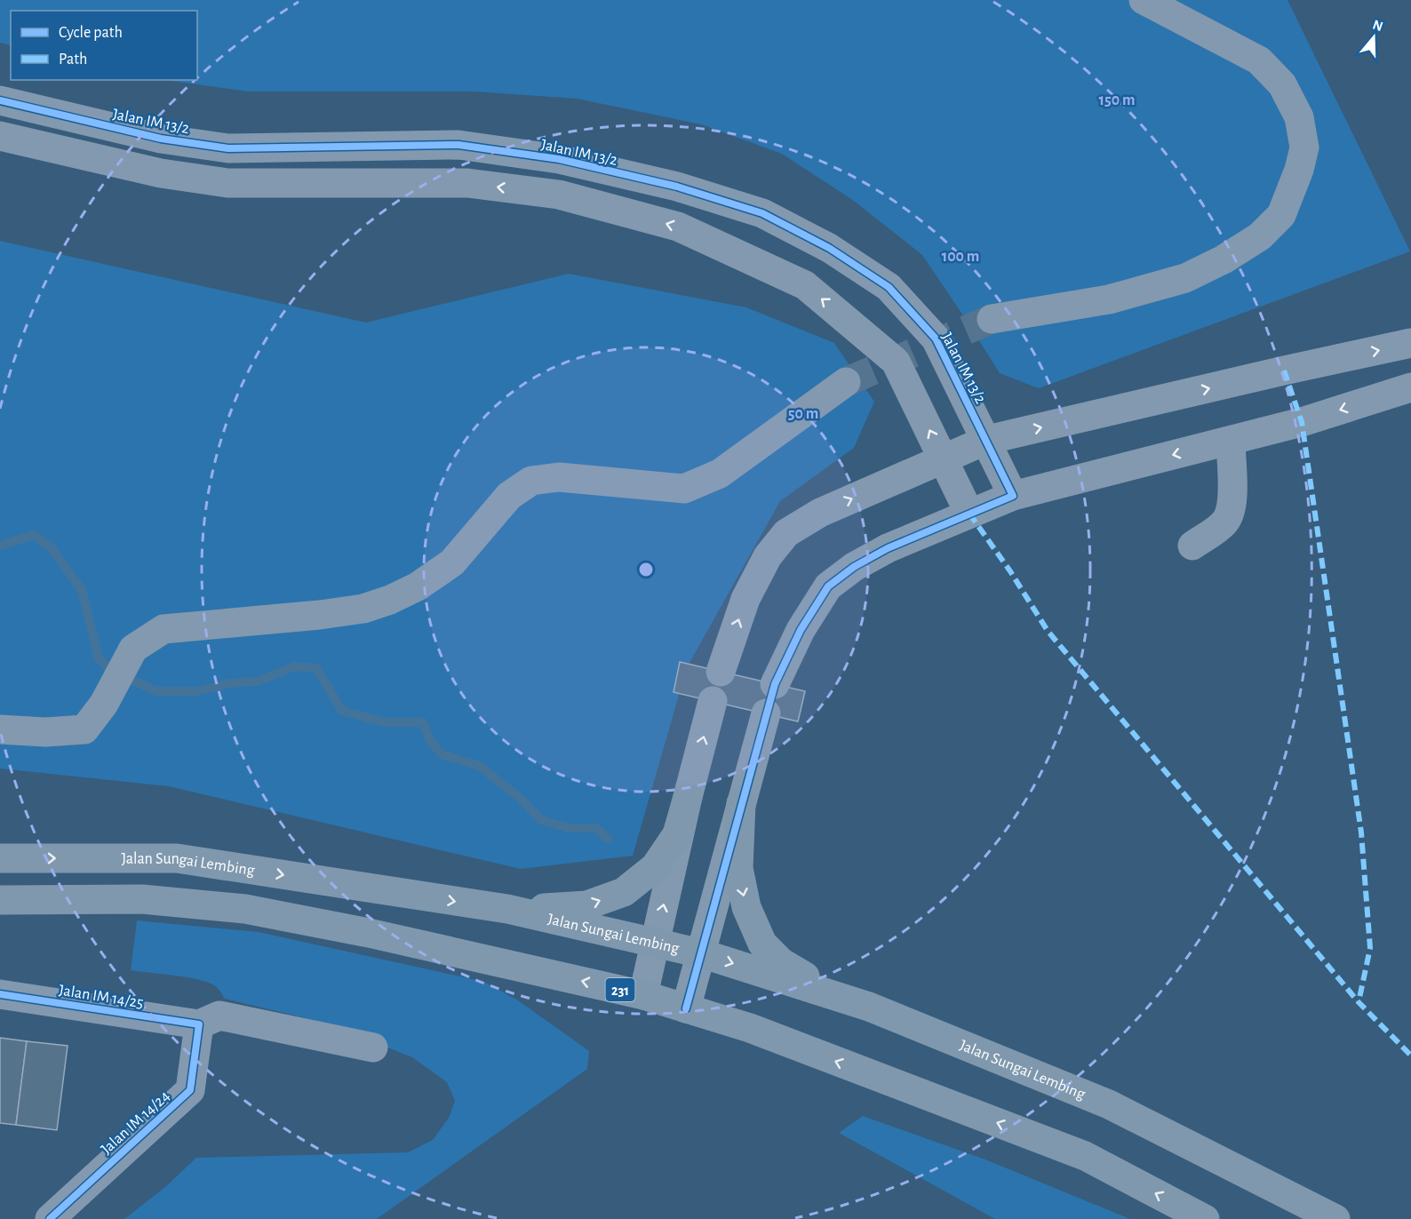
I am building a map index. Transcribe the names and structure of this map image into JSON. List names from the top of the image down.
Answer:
{
  "streets": {
    "main road": ["Jalan Sungai Lembing", "231"],
    "street": ["Jalan IM 13/2", "Jalan IM 14/25", "Jalan IM 14/24"]
  },
  "crossings": [
    ["Jalan IM 14/25", "Jalan IM 14/24"]
  ],
  "legend": ["Cycle path", "Path"],
  "north": "top",
  "rings": ["150 m", "100 m", "50 m"]
}
